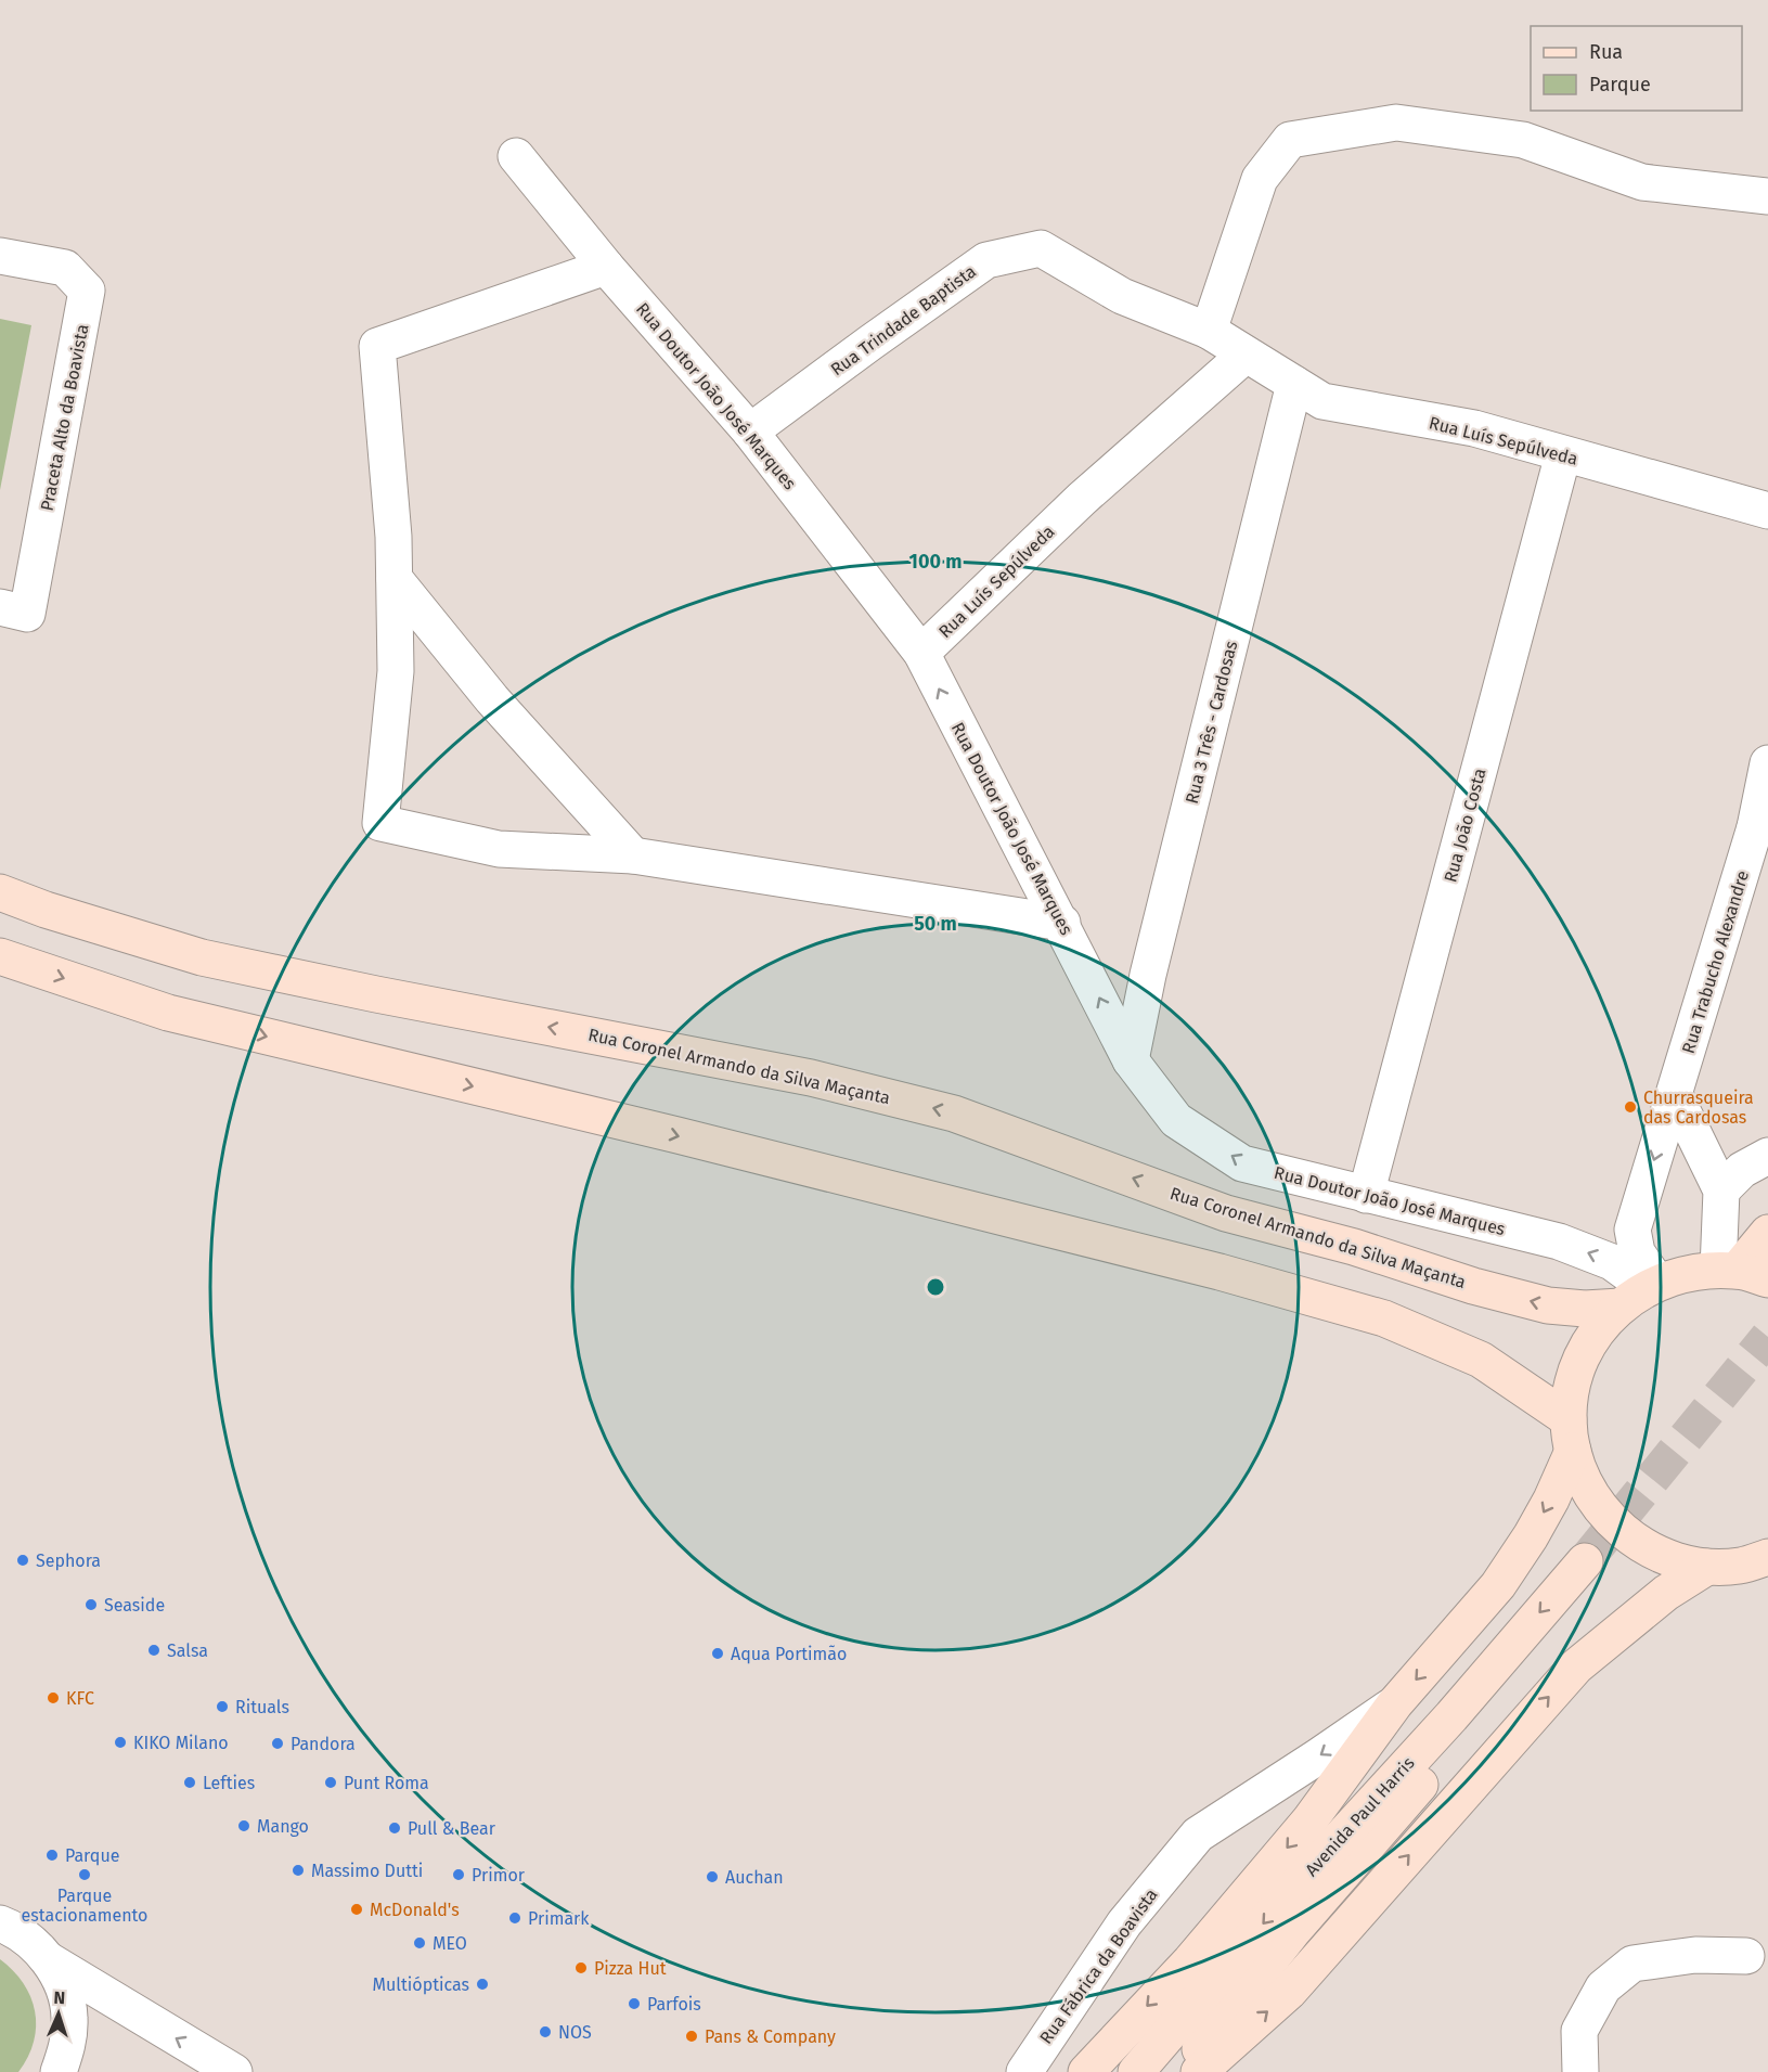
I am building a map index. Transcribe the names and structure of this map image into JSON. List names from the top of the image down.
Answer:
{
  "streets": {
    "main road": ["Rua Coronel Armando da Silva Maçanta", "Avenida Paul Harris"],
    "street": [
      "Rua Trindade Baptista",
      "Rua Doutor João José Marques",
      "Praceta Alto da Boavista",
      "Rua Luís Sepúlveda",
      "Rua 3 Três - Cardosas",
      "Rua João Costa",
      "Rua Trabucho Alexandre",
      "Rua Fábrica da Boavista"
    ]
  },
  "crossings": [
    ["Rua Trindade Baptista", "Rua Doutor João José Marques"],
    ["Rua Trindade Baptista", "Rua Luís Sepúlveda"],
    ["Rua Doutor João José Marques", "Rua Luís Sepúlveda"],
    ["Rua Doutor João José Marques", "Rua 3 Três - Cardosas"],
    ["Rua Doutor João José Marques", "Rua João Costa"],
    ["Rua Doutor João José Marques", "Rua Trabucho Alexandre"],
    ["Rua Doutor João José Marques", "Rua Coronel Armando da Silva Maçanta"],
    ["Rua Luís Sepúlveda", "Rua 3 Três - Cardosas"],
    ["Rua Luís Sepúlveda", "Rua João Costa"],
    ["Rua Trabucho Alexandre", "Rua Coronel Armando da Silva Maçanta"]
  ],
  "one_way": ["Rua Doutor João José Marques", "Rua Fábrica da Boavista"],
  "places": [
    "Churrasqueira das Cardosas",
    "Sephora",
    "Seaside",
    "Salsa",
    "Aqua Portimão",
    "KFC",
    "Rituals",
    "KIKO Milano",
    "Pandora",
    "Lefties",
    "Punt Roma",
    "Mango",
    "Pull & Bear",
    "Parque",
    "Massimo Dutti",
    "Parque estacionamento",
    "Primor",
    "Auchan",
    "McDonald's",
    "Primark",
    "MEO",
    "Pizza Hut",
    "Multiópticas",
    "Parfois",
    "NOS",
    "Pans & Company"
  ],
  "legend": ["Rua", "Parque"],
  "north": "top",
  "rings": ["100 m", "50 m"]
}
